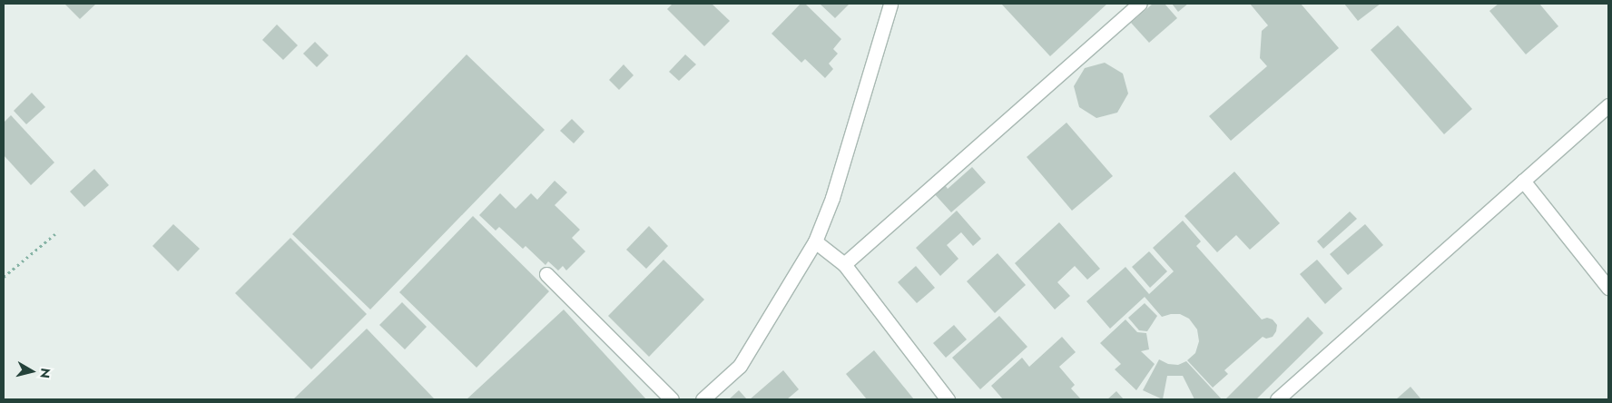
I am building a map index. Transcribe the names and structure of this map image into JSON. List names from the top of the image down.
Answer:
{
  "north": "right"
}
